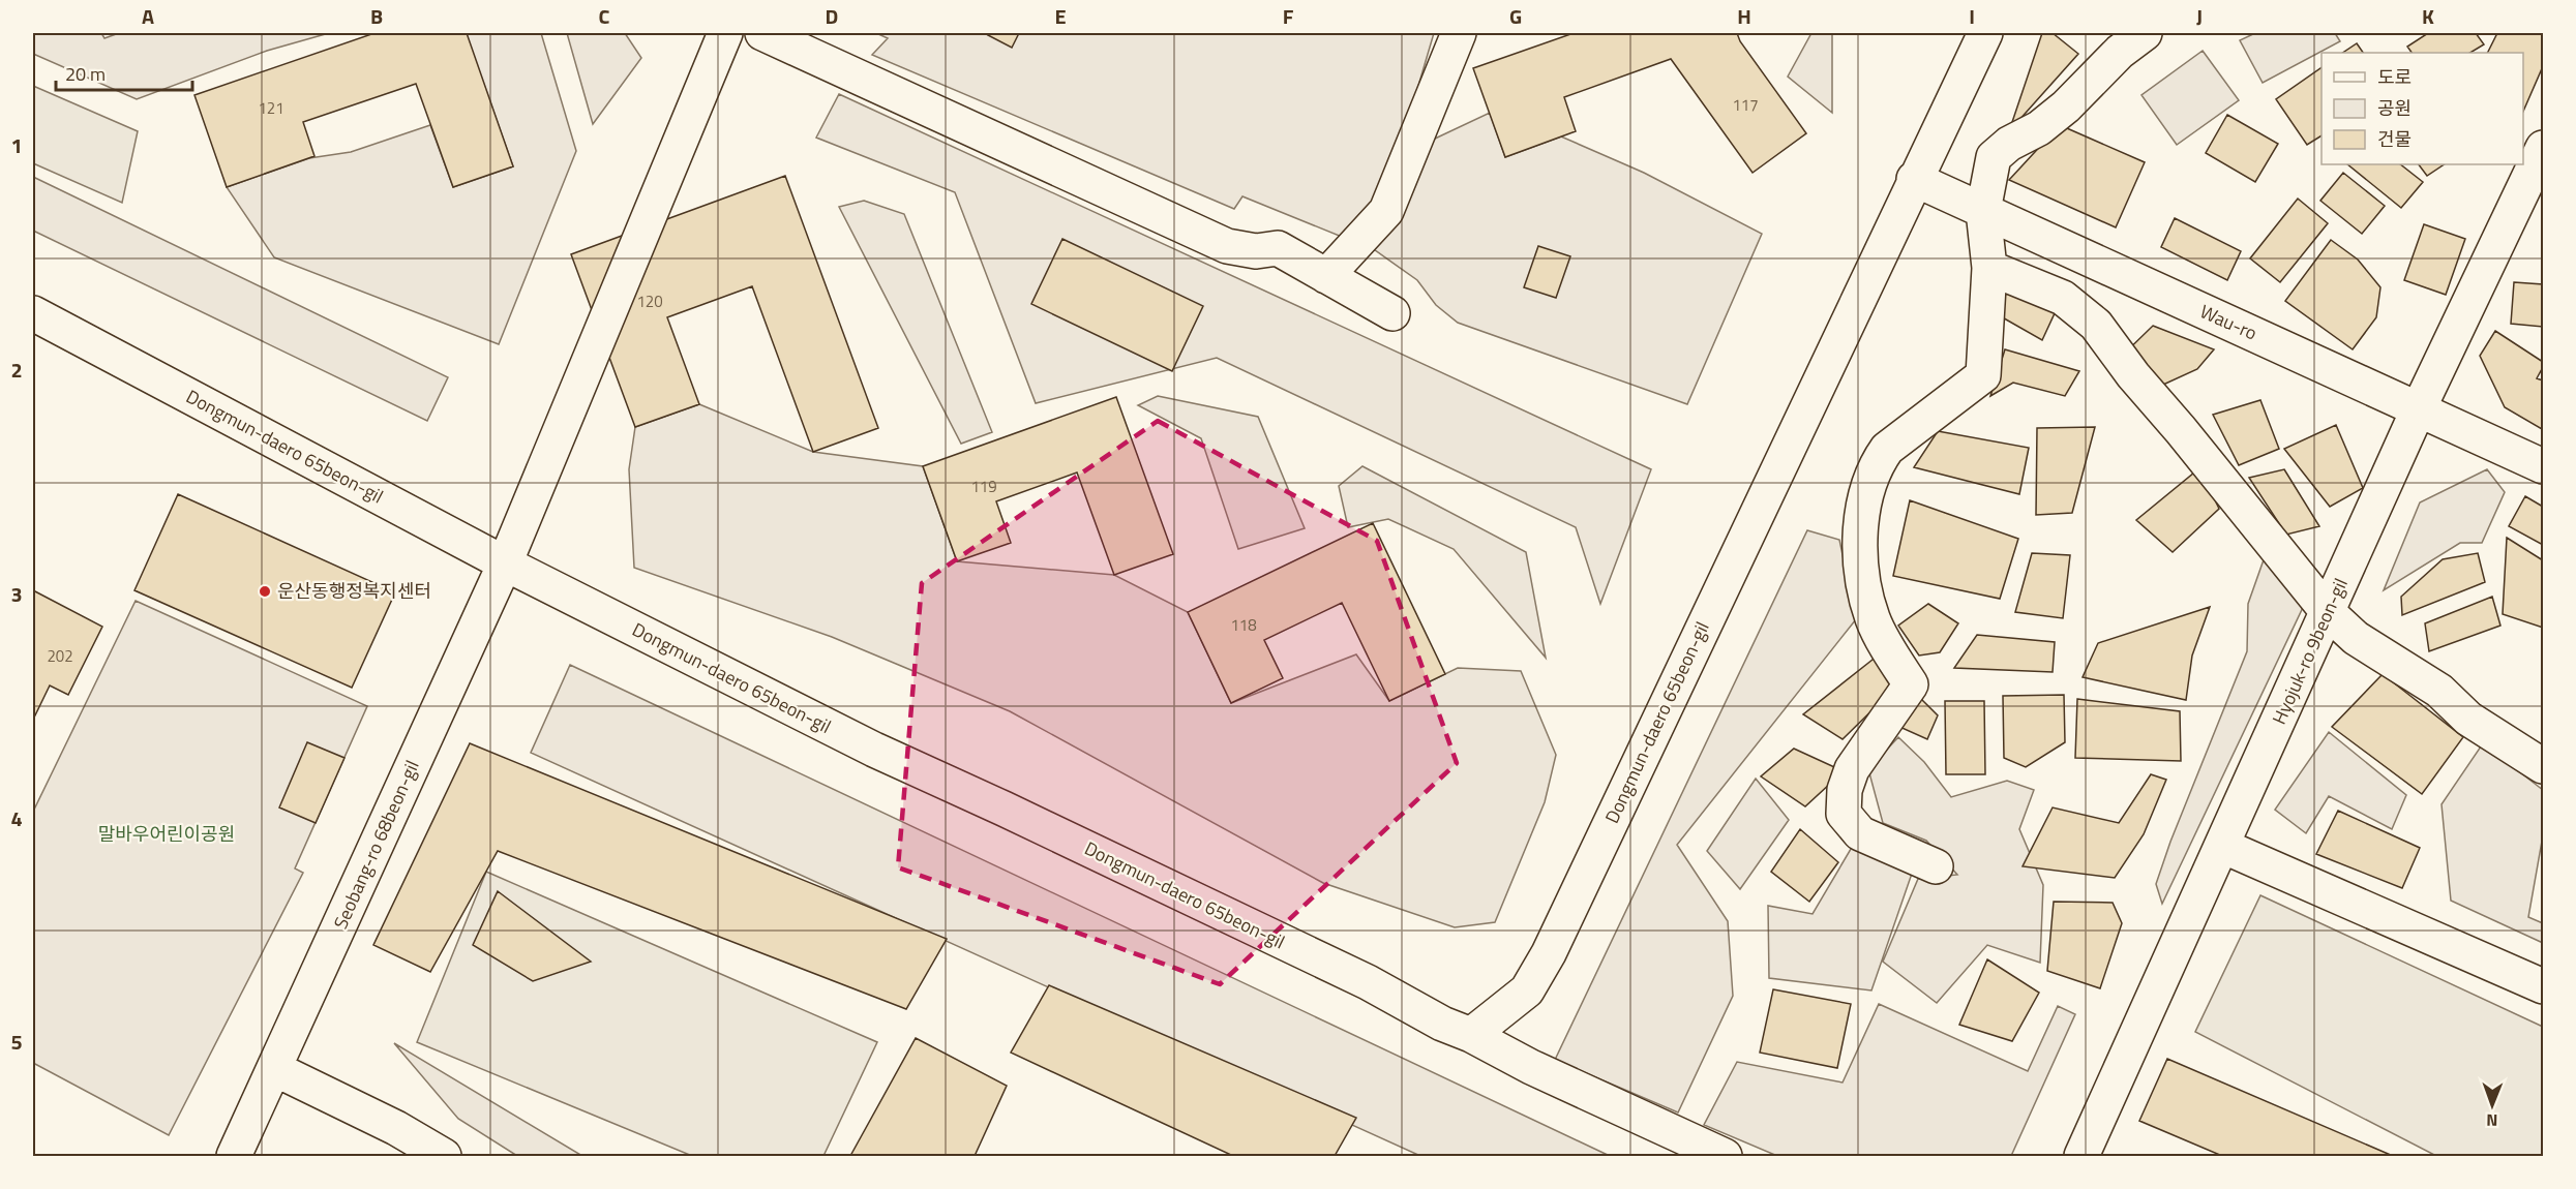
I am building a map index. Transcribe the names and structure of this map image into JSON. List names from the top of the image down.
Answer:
{
  "streets": {
    "street": [
      "Wau-ro",
      "Dongmun-daero 65beon-gil",
      "Hyojuk-ro 9beon-gil",
      "Seobang-ro 68beon-gil"
    ]
  },
  "crossings": [
    ["Wau-ro", "Dongmun-daero 65beon-gil"],
    ["Wau-ro", "Hyojuk-ro 9beon-gil"],
    ["Dongmun-daero 65beon-gil", "Seobang-ro 68beon-gil"]
  ],
  "parks": ["말바우어린이공원"],
  "places": ["운산동행정복지센터"],
  "house_numbers": [
    "117",
    "121",
    "120",
    "119",
    "118",
    "202"
  ],
  "legend": ["도로", "공원", "건물"],
  "scale_bar": "20 m",
  "north": "bottom",
  "grid": {
    "columns": [
      "A",
      "B",
      "C",
      "D",
      "E",
      "F",
      "G",
      "H",
      "I",
      "J",
      "K"
    ],
    "rows": [
      "1",
      "2",
      "3",
      "4",
      "5"
    ]
  }
}
